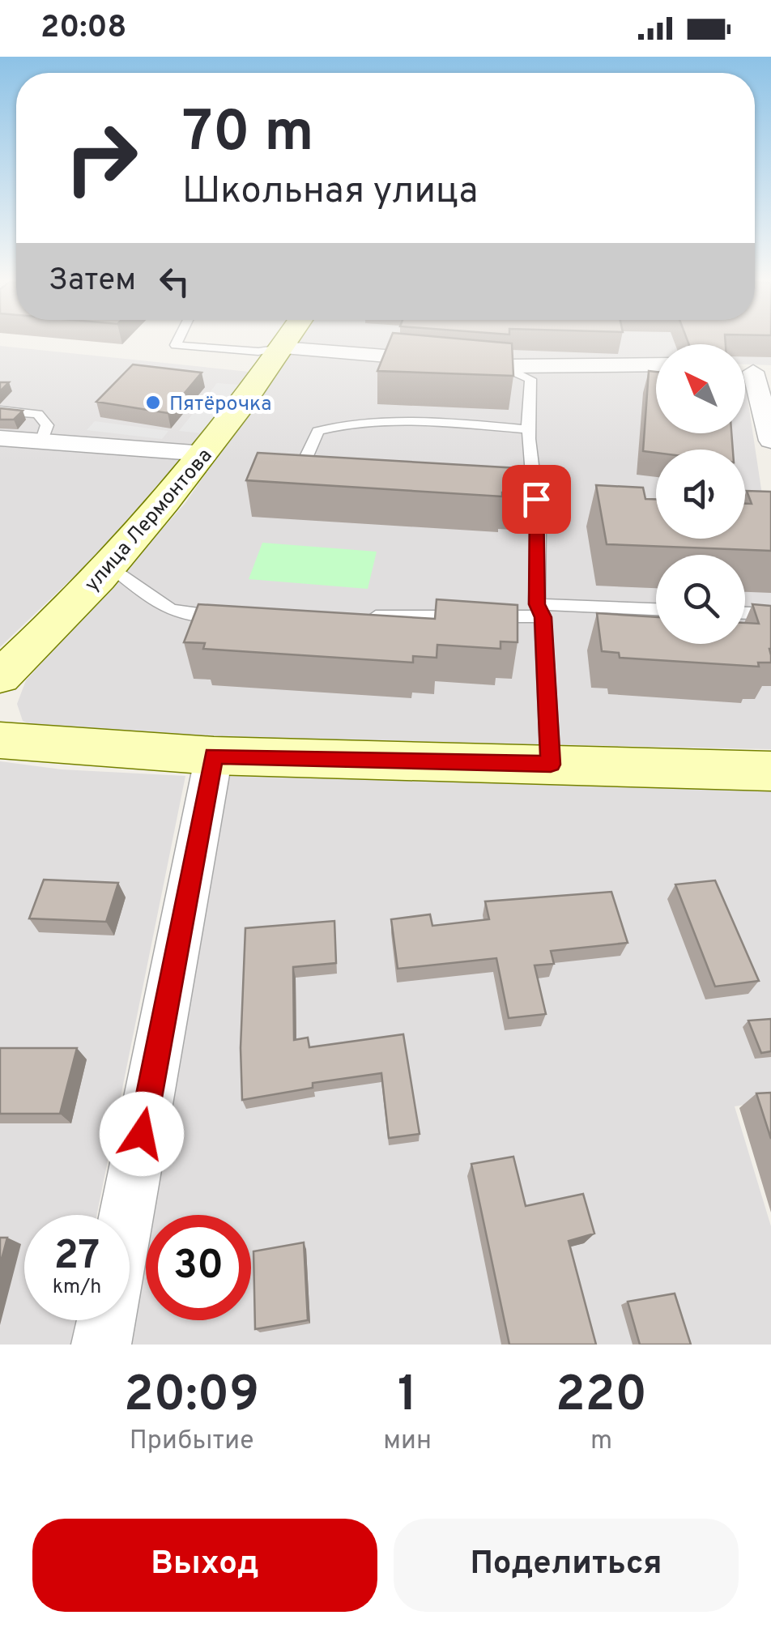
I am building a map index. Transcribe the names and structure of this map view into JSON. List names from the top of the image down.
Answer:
{
  "streets": {
    "street": ["улица Лермонтова"]
  },
  "places": ["Пятёрочка"],
  "north": "top left",
  "page": {
    "status": "20:08",
    "turn": ["70 m", "Школьная улица"],
    "then": "Затем",
    "speed": "27 km/h",
    "limit": "30",
    "eta": [
      "20:09",
      "Прибытие",
      "1",
      "мин",
      "220",
      "m"
    ],
    "buttons": ["Выход", "Поделиться"]
  }
}
